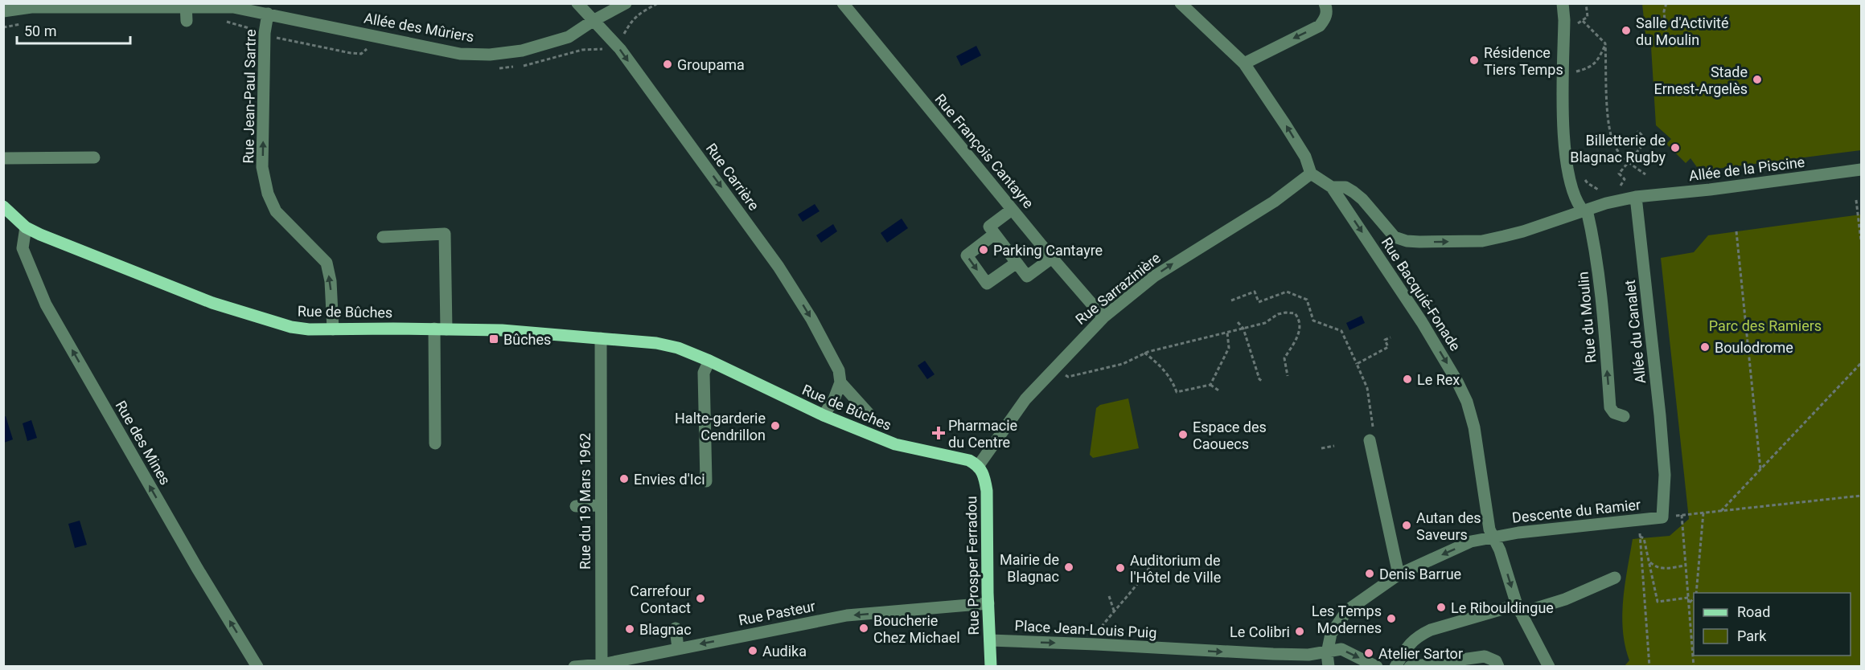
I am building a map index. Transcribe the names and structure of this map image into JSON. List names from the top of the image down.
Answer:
{
  "streets": {
    "main road": ["Rue de Bûches", "Rue Prosper Ferradou"],
    "street": [
      "Allée des Mûriers",
      "Rue Jean-Paul Sartre",
      "Rue François Cantayre",
      "Allée de la Piscine",
      "Rue Carrière",
      "Rue Sarrazinière",
      "Rue Bacquié-Fonade",
      "Rue du Moulin",
      "Allée du Canalet",
      "Rue des Mines",
      "Rue du 19 Mars 1962",
      "Descente du Ramier",
      "Rue Pasteur",
      "Place Jean-Louis Puig"
    ]
  },
  "crossings": [
    ["Allée des Mûriers", "Rue Jean-Paul Sartre"],
    ["Allée des Mûriers", "Rue Carrière"],
    ["Rue Jean-Paul Sartre", "Rue de Bûches"],
    ["Rue François Cantayre", "Rue Sarrazinière"],
    ["Allée de la Piscine", "Allée du Canalet"],
    ["Rue Sarrazinière", "Rue de Bûches"],
    ["Rue Sarrazinière", "Rue Prosper Ferradou"],
    ["Rue Bacquié-Fonade", "Descente du Ramier"],
    ["Rue de Bûches", "Rue des Mines"],
    ["Rue de Bûches", "Rue du 19 Mars 1962"],
    ["Rue de Bûches", "Rue Prosper Ferradou"],
    ["Allée du Canalet", "Descente du Ramier"],
    ["Rue du 19 Mars 1962", "Rue Pasteur"],
    ["Descente du Ramier", "Place Jean-Louis Puig"],
    ["Rue Prosper Ferradou", "Rue Pasteur"],
    ["Rue Prosper Ferradou", "Place Jean-Louis Puig"]
  ],
  "one_way": [
    "Rue Jean-Paul Sartre",
    "Rue Carrière",
    "Rue Sarrazinière",
    "Rue Bacquié-Fonade",
    "Rue du Moulin",
    "Rue des Mines",
    "Rue Pasteur",
    "Place Jean-Louis Puig"
  ],
  "parks": ["Parc des Ramiers"],
  "places": {
    "other": [
      "Salle d'Activité du Moulin",
      "Résidence Tiers Temps",
      "Groupama",
      "Stade Ernest-Argelès",
      "Billetterie de Blagnac Rugby",
      "Parking Cantayre",
      "Boulodrome",
      "Le Rex",
      "Halte-garderie Cendrillon",
      "Espace des Caouecs",
      "Envies d'Ici",
      "Autan des Saveurs",
      "Mairie de Blagnac",
      "Auditorium de l'Hôtel de Ville",
      "Denis Barrue",
      "Carrefour Contact",
      "Le Ribouldingue",
      "Les Temps Modernes",
      "Boucherie Chez Michael",
      "Blagnac",
      "Le Colibri",
      "Audika",
      "Atelier Sartor"
    ],
    "transit": ["Bûches"],
    "health": ["Pharmacie du Centre"]
  },
  "legend": ["Road", "Park"],
  "scale_bar": "50 m"
}
